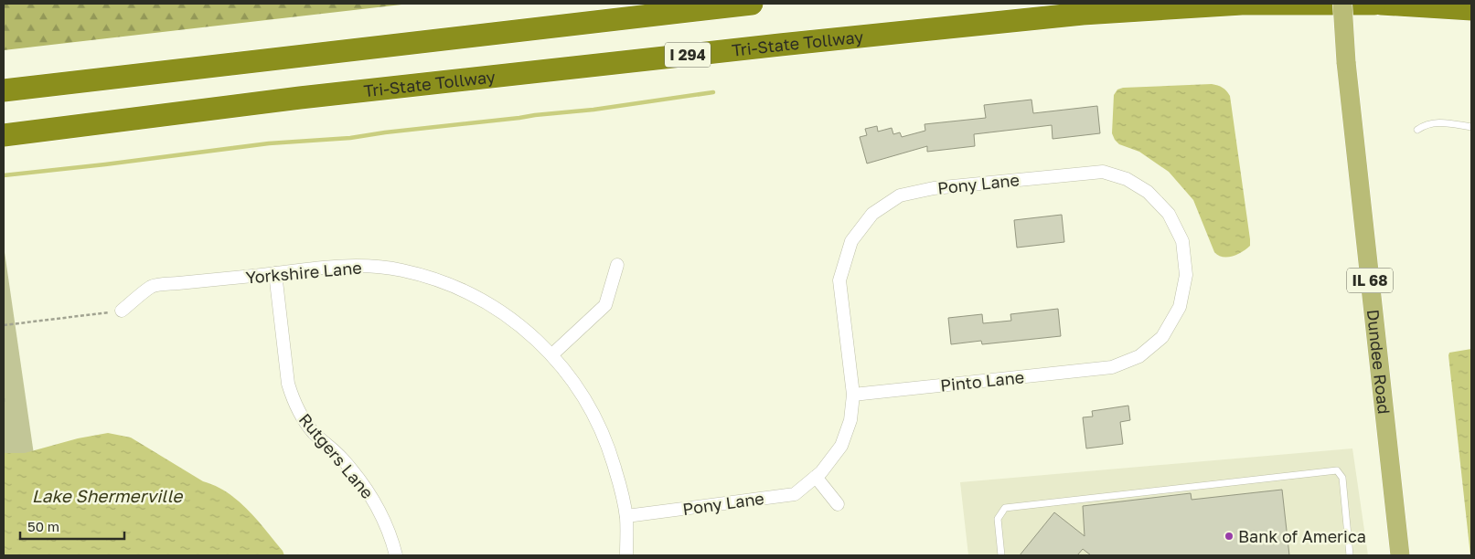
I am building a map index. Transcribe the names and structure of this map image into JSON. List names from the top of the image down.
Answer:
{
  "streets": {
    "highway": ["Tri-State Tollway", "I 294"],
    "main road": ["IL 68", "Dundee Road"],
    "street": [
      "Pony Lane",
      "Yorkshire Lane",
      "Pinto Lane",
      "Rutgers Lane"
    ]
  },
  "crossings": [
    ["Pony Lane", "Yorkshire Lane"],
    ["Pony Lane", "Pinto Lane"],
    ["Yorkshire Lane", "Rutgers Lane"]
  ],
  "water": ["Lake Shermerville"],
  "places": ["Bank of America"],
  "scale_bar": "50 m"
}
